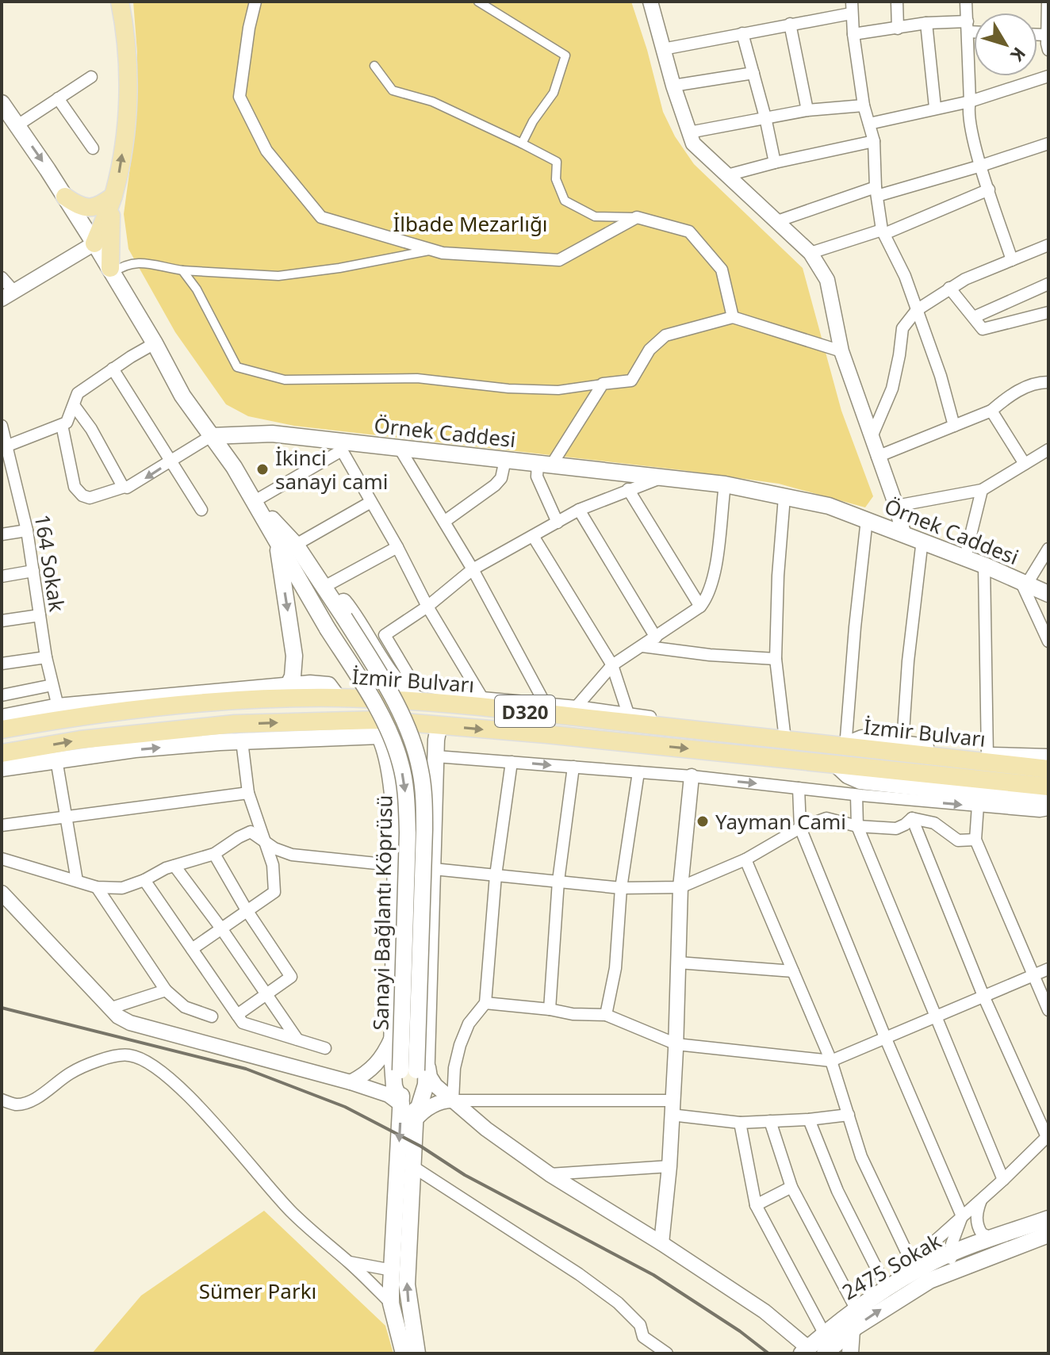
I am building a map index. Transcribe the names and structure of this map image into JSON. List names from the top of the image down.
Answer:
{
  "streets": {
    "main road": [
      "Örnek Caddesi",
      "İzmir Bulvarı",
      "D320",
      "Sanayi Bağlantı Köprüsü",
      "2475 Sokak"
    ],
    "street": ["164 Sokak"]
  },
  "parks": ["İlbade Mezarlığı", "Sümer Parkı"],
  "places": ["İkinci sanayi cami", "Yayman Cami"],
  "north": "bottom right"
}
